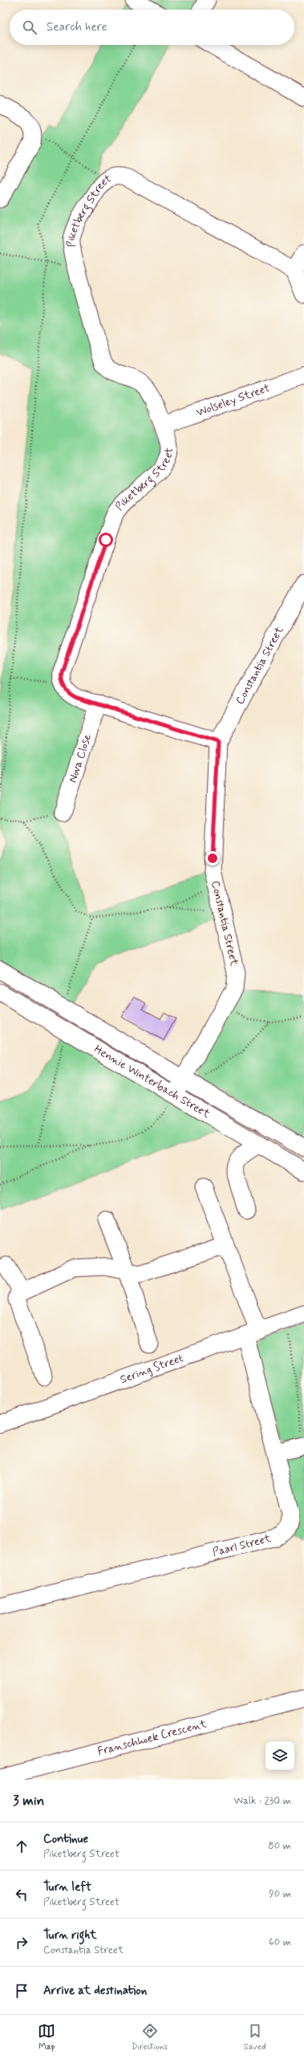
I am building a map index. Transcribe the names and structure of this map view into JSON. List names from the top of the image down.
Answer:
{
  "streets": {
    "street": [
      "Piketberg Street",
      "Wolseley Street",
      "Constantia Street",
      "Nova Close",
      "Hennie Winterbach Street",
      "Sering Street",
      "Paarl Street",
      "Franschhoek Crescent"
    ]
  },
  "crossings": [
    ["Piketberg Street", "Wolseley Street"],
    ["Constantia Street", "Hennie Winterbach Street"],
    ["Sering Street", "Paarl Street"]
  ],
  "page": {
    "search": "Search here",
    "heading": ["3 min", "Walk · 230 m"],
    "list": [
      ["Continue", "Piketberg Street", "80 m"],
      ["Turn left", "Piketberg Street", "90 m"],
      ["Turn right", "Constantia Street", "60 m"],
      "Arrive at destination"
    ],
    "nav": ["Map", "Directions", "Saved"]
  }
}
